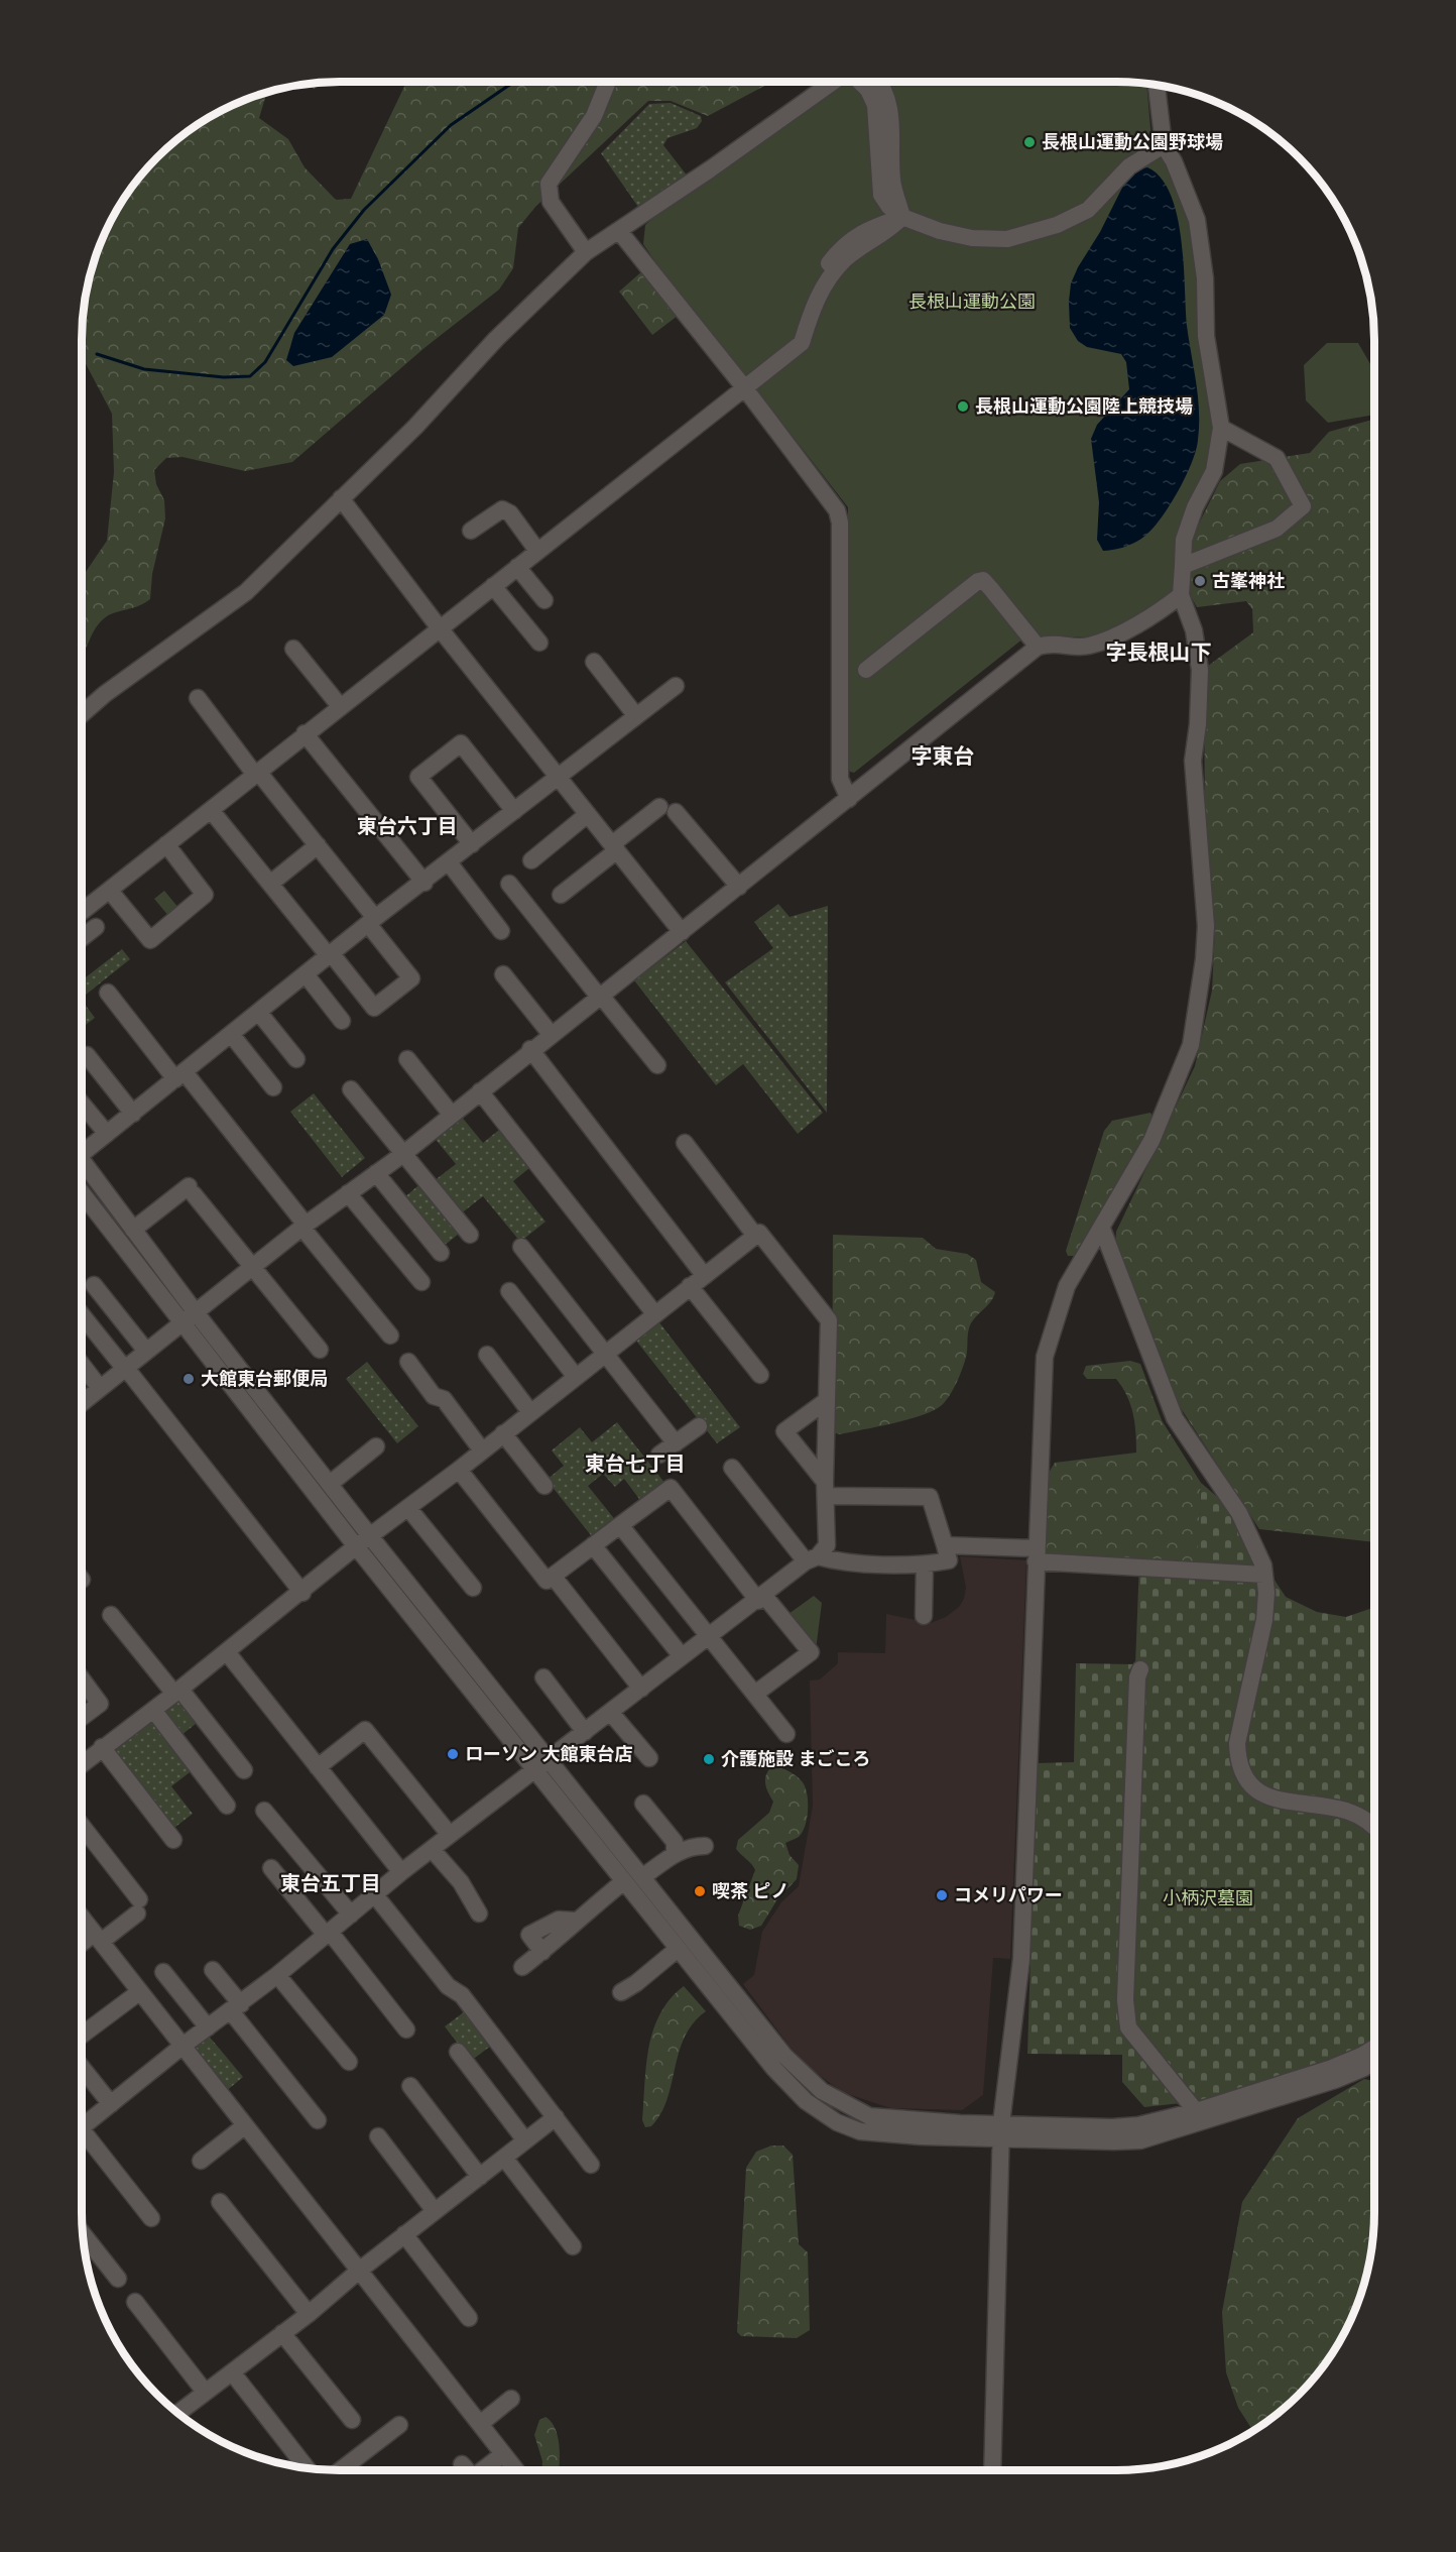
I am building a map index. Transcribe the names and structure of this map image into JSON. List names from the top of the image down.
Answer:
{
  "districts": [
    "字長根山下",
    "字東台",
    "東台六丁目",
    "東台七丁目",
    "東台五丁目"
  ],
  "parks": ["長根山運動公園", "小柄沢墓園"],
  "places": [
    "長根山運動公園野球場",
    "長根山運動公園陸上競技場",
    "古峯神社",
    "大館東台郵便局",
    "ローソン 大館東台店",
    "介護施設 まごころ",
    "喫茶 ピノ",
    "コメリパワー"
  ]
}
